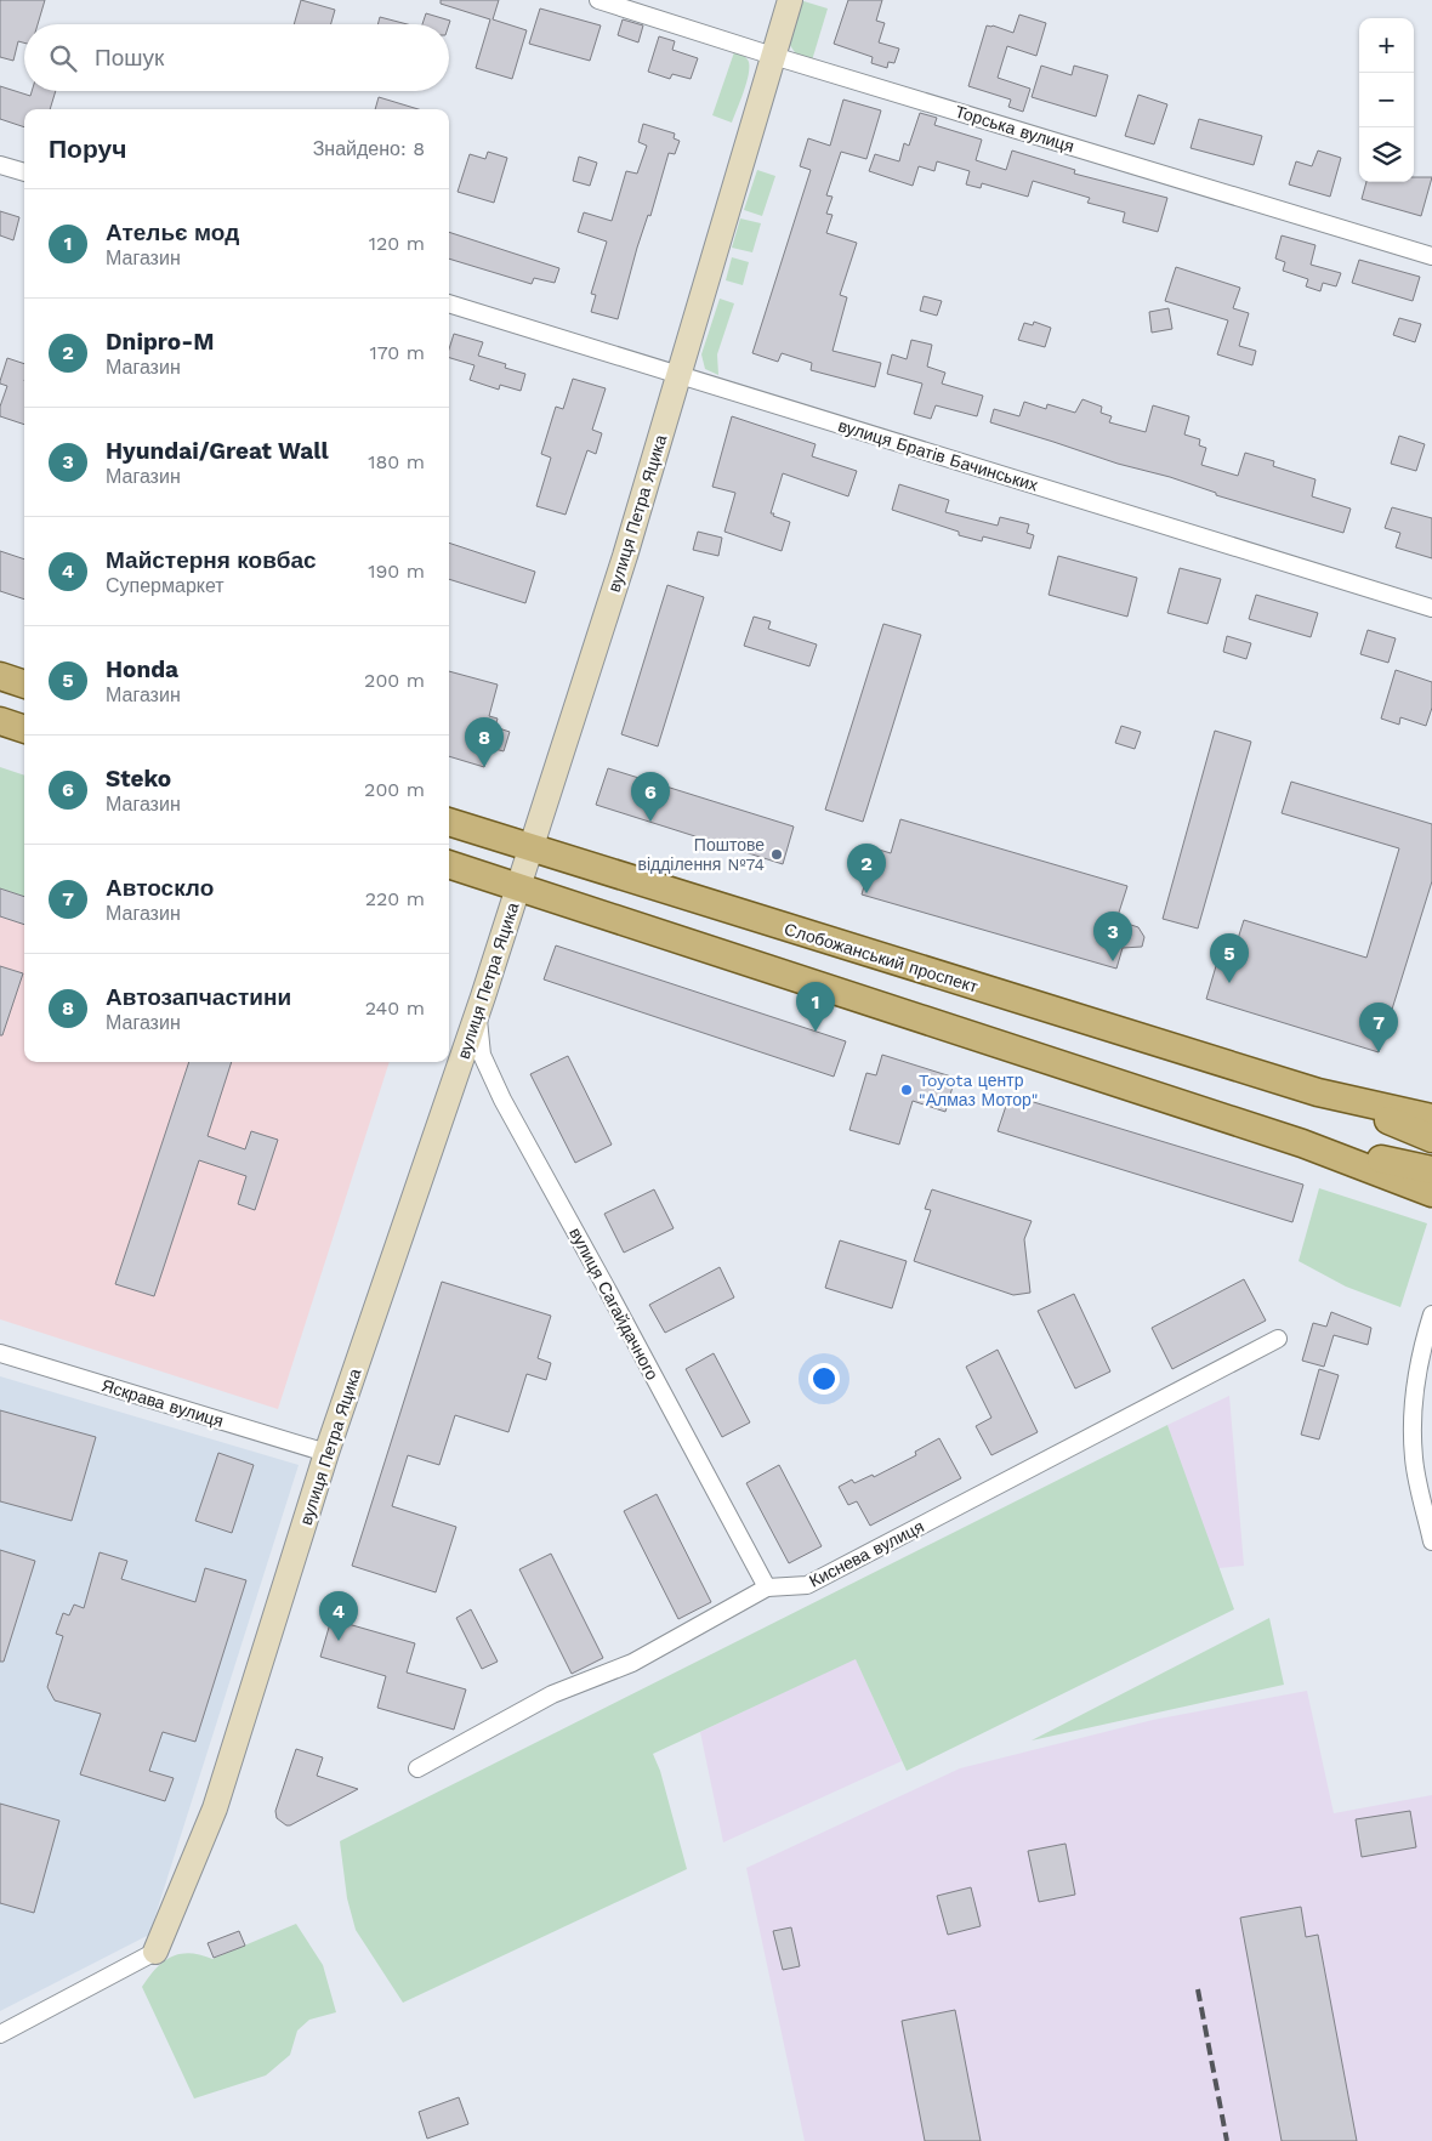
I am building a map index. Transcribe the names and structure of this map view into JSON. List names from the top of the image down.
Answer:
{
  "streets": {
    "main road": ["Слобожанський проспект"],
    "street": [
      "Торська вулиця",
      "вулиця Братів Бачинських",
      "вулиця Петра Яцика",
      "вулиця Сагайдачного",
      "Яскрава вулиця",
      "Киснева вулиця"
    ]
  },
  "crossings": [
    ["Торська вулиця", "вулиця Петра Яцика"],
    ["вулиця Братів Бачинських", "вулиця Петра Яцика"],
    ["вулиця Петра Яцика", "Слобожанський проспект"],
    ["вулиця Петра Яцика", "вулиця Сагайдачного"],
    ["вулиця Петра Яцика", "Яскрава вулиця"],
    ["вулиця Сагайдачного", "Киснева вулиця"]
  ],
  "places": ["Поштове відділення №74", "Toyota центр \"Алмаз Мотор\""],
  "page": {
    "map_buttons": ["+", "−"],
    "search": "Пошук",
    "heading": ["Поруч", "Знайдено: 8"],
    "list": [
      {
        "mark": "1",
        "name": "Ательє мод",
        "note": "Магазин",
        "value": "120 m"
      },
      {
        "mark": "2",
        "name": "Dnipro-M",
        "note": "Магазин",
        "value": "170 m"
      },
      {
        "mark": "3",
        "name": "Hyundai/Great Wall",
        "note": "Магазин",
        "value": "180 m"
      },
      {
        "mark": "4",
        "name": "Майстерня ковбас",
        "note": "Супермаркет",
        "value": "190 m"
      },
      {
        "mark": "5",
        "name": "Honda",
        "note": "Магазин",
        "value": "200 m"
      },
      {
        "mark": "6",
        "name": "Steko",
        "note": "Магазин",
        "value": "200 m"
      },
      {
        "mark": "7",
        "name": "Автоскло",
        "note": "Магазин",
        "value": "220 m"
      },
      {
        "mark": "8",
        "name": "Автозапчастини",
        "note": "Магазин",
        "value": "240 m"
      }
    ],
    "pins": [
      "8",
      "6",
      "2",
      "3",
      "5",
      "1",
      "7",
      "4"
    ]
  }
}
